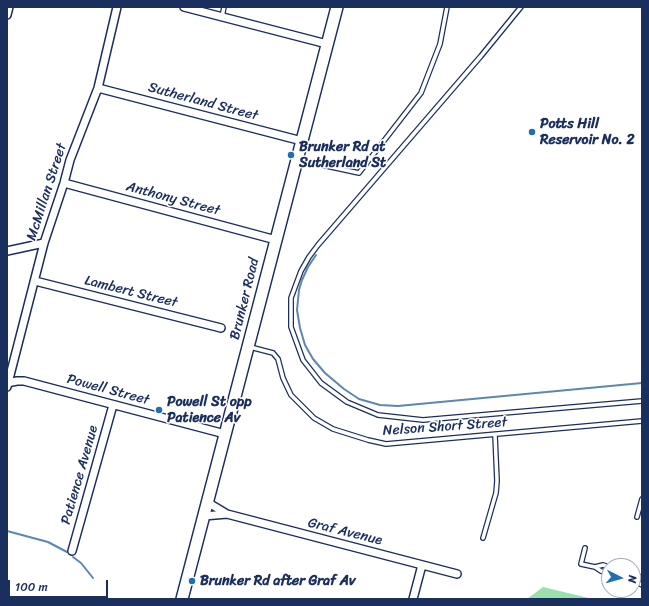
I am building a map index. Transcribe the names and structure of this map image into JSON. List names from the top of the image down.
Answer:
{
  "streets": {
    "main road": ["Brunker Road"],
    "street": [
      "Sutherland Street",
      "McMillan Street",
      "Anthony Street",
      "Lambert Street",
      "Powell Street",
      "Patience Avenue",
      "Graf Avenue"
    ],
    "lane": ["Nelson Short Street"]
  },
  "crossings": [
    ["Sutherland Street", "McMillan Street"],
    ["Sutherland Street", "Brunker Road"],
    ["McMillan Street", "Anthony Street"],
    ["McMillan Street", "Lambert Street"],
    ["McMillan Street", "Powell Street"],
    ["Anthony Street", "Brunker Road"],
    ["Brunker Road", "Powell Street"],
    ["Brunker Road", "Nelson Short Street"],
    ["Brunker Road", "Graf Avenue"],
    ["Powell Street", "Patience Avenue"]
  ],
  "places": [
    "Potts Hill Reservoir No. 2",
    "Brunker Rd at Sutherland St",
    "Powell St opp Patience Av",
    "Brunker Rd after Graf Av"
  ],
  "scale_bar": "100 m",
  "north": "right"
}
